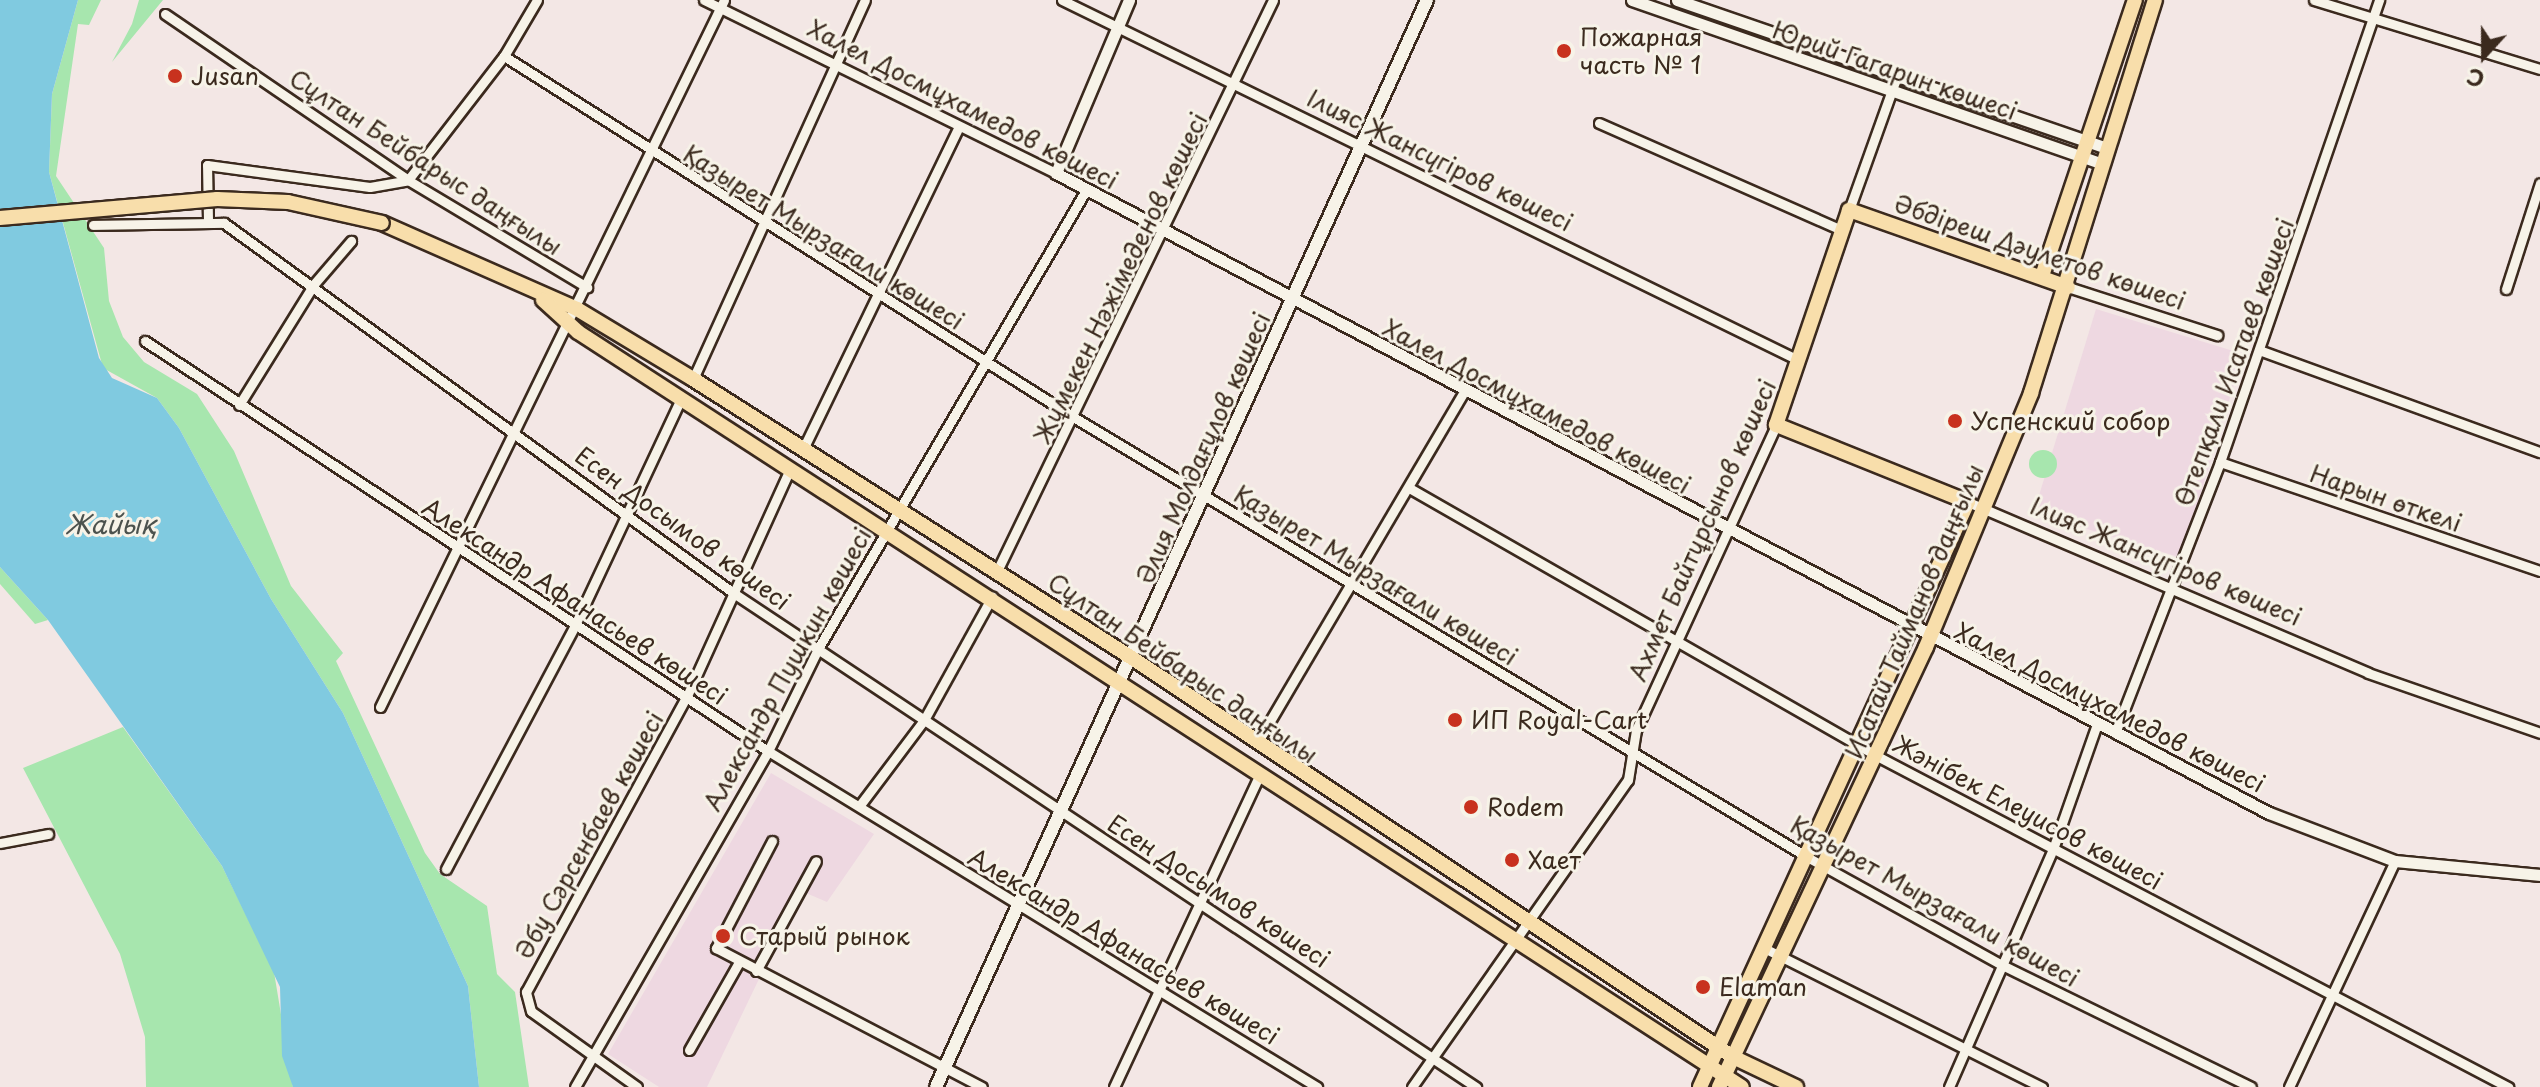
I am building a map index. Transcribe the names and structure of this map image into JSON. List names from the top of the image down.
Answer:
{
  "streets": {
    "main road": [
      "Ілияс Жансүгіров көшесі",
      "Сұлтан Бейбарыс даңғылы",
      "Әбдіреш Дәулетов көшесі",
      "Әлия Молдағұлов көшесі",
      "Ахмет Байтұрсынов көшесі",
      "Исатай Тайманов даңғылы"
    ],
    "street": [
      "Юрий Гагарин көшесі",
      "Халел Досмұхамедов көшесі",
      "Қазырет Мырзағали көшесі",
      "Жұмекен Нәжімеденов көшесі",
      "Өтепқали Исатаев көшесі",
      "Нарын өткелі",
      "Есен Досымов көшесі",
      "Александр Афанасьев көшесі",
      "Александр Пушкин көшесі",
      "Жәнібек Елеуисов көшесі",
      "Әбу Сәрсенбаев көшесі"
    ]
  },
  "crossings": [
    ["Юрий Гагарин көшесі", "Ахмет Байтұрсынов көшесі"],
    ["Юрий Гагарин көшесі", "Исатай Тайманов даңғылы"],
    ["Халел Досмұхамедов көшесі", "Жұмекен Нәжімеденов көшесі"],
    ["Халел Досмұхамедов көшесі", "Өтепқали Исатаев көшесі"],
    ["Халел Досмұхамедов көшесі", "Әлия Молдағұлов көшесі"],
    ["Халел Досмұхамедов көшесі", "Ахмет Байтұрсынов көшесі"],
    ["Халел Досмұхамедов көшесі", "Исатай Тайманов даңғылы"],
    ["Халел Досмұхамедов көшесі", "Александр Пушкин көшесі"],
    ["Ілияс Жансүгіров көшесі", "Жұмекен Нәжімеденов көшесі"],
    ["Ілияс Жансүгіров көшесі", "Өтепқали Исатаев көшесі"],
    ["Ілияс Жансүгіров көшесі", "Әлия Молдағұлов көшесі"],
    ["Ілияс Жансүгіров көшесі", "Ахмет Байтұрсынов көшесі"],
    ["Ілияс Жансүгіров көшесі", "Исатай Тайманов даңғылы"],
    ["Сұлтан Бейбарыс даңғылы", "Жұмекен Нәжімеденов көшесі"],
    ["Сұлтан Бейбарыс даңғылы", "Әлия Молдағұлов көшесі"],
    ["Сұлтан Бейбарыс даңғылы", "Ахмет Байтұрсынов көшесі"],
    ["Сұлтан Бейбарыс даңғылы", "Исатай Тайманов даңғылы"],
    ["Сұлтан Бейбарыс даңғылы", "Александр Пушкин көшесі"],
    ["Сұлтан Бейбарыс даңғылы", "Әбу Сәрсенбаев көшесі"],
    ["Қазырет Мырзағали көшесі", "Жұмекен Нәжімеденов көшесі"],
    ["Қазырет Мырзағали көшесі", "Әлия Молдағұлов көшесі"],
    ["Қазырет Мырзағали көшесі", "Ахмет Байтұрсынов көшесі"],
    ["Қазырет Мырзағали көшесі", "Исатай Тайманов даңғылы"],
    ["Қазырет Мырзағали көшесі", "Александр Пушкин көшесі"],
    ["Әбдіреш Дәулетов көшесі", "Ахмет Байтұрсынов көшесі"],
    ["Әбдіреш Дәулетов көшесі", "Исатай Тайманов даңғылы"],
    ["Өтепқали Исатаев көшесі", "Нарын өткелі"],
    ["Әлия Молдағұлов көшесі", "Есен Досымов көшесі"],
    ["Әлия Молдағұлов көшесі", "Александр Афанасьев көшесі"],
    ["Есен Досымов көшесі", "Ахмет Байтұрсынов көшесі"],
    ["Есен Досымов көшесі", "Александр Пушкин көшесі"],
    ["Есен Досымов көшесі", "Әбу Сәрсенбаев көшесі"],
    ["Ахмет Байтұрсынов көшесі", "Жәнібек Елеуисов көшесі"],
    ["Александр Афанасьев көшесі", "Александр Пушкин көшесі"],
    ["Александр Афанасьев көшесі", "Әбу Сәрсенбаев көшесі"],
    ["Исатай Тайманов даңғылы", "Жәнібек Елеуисов көшесі"],
    ["Александр Пушкин көшесі", "Әбу Сәрсенбаев көшесі"]
  ],
  "water": ["Жайық"],
  "places": [
    "Пожарная часть № 1",
    "Jusan",
    "Успенский собор",
    "ИП Royal-Cart",
    "Rodem",
    "Хает",
    "Старый рынок",
    "Elaman"
  ],
  "north": "bottom"
}
